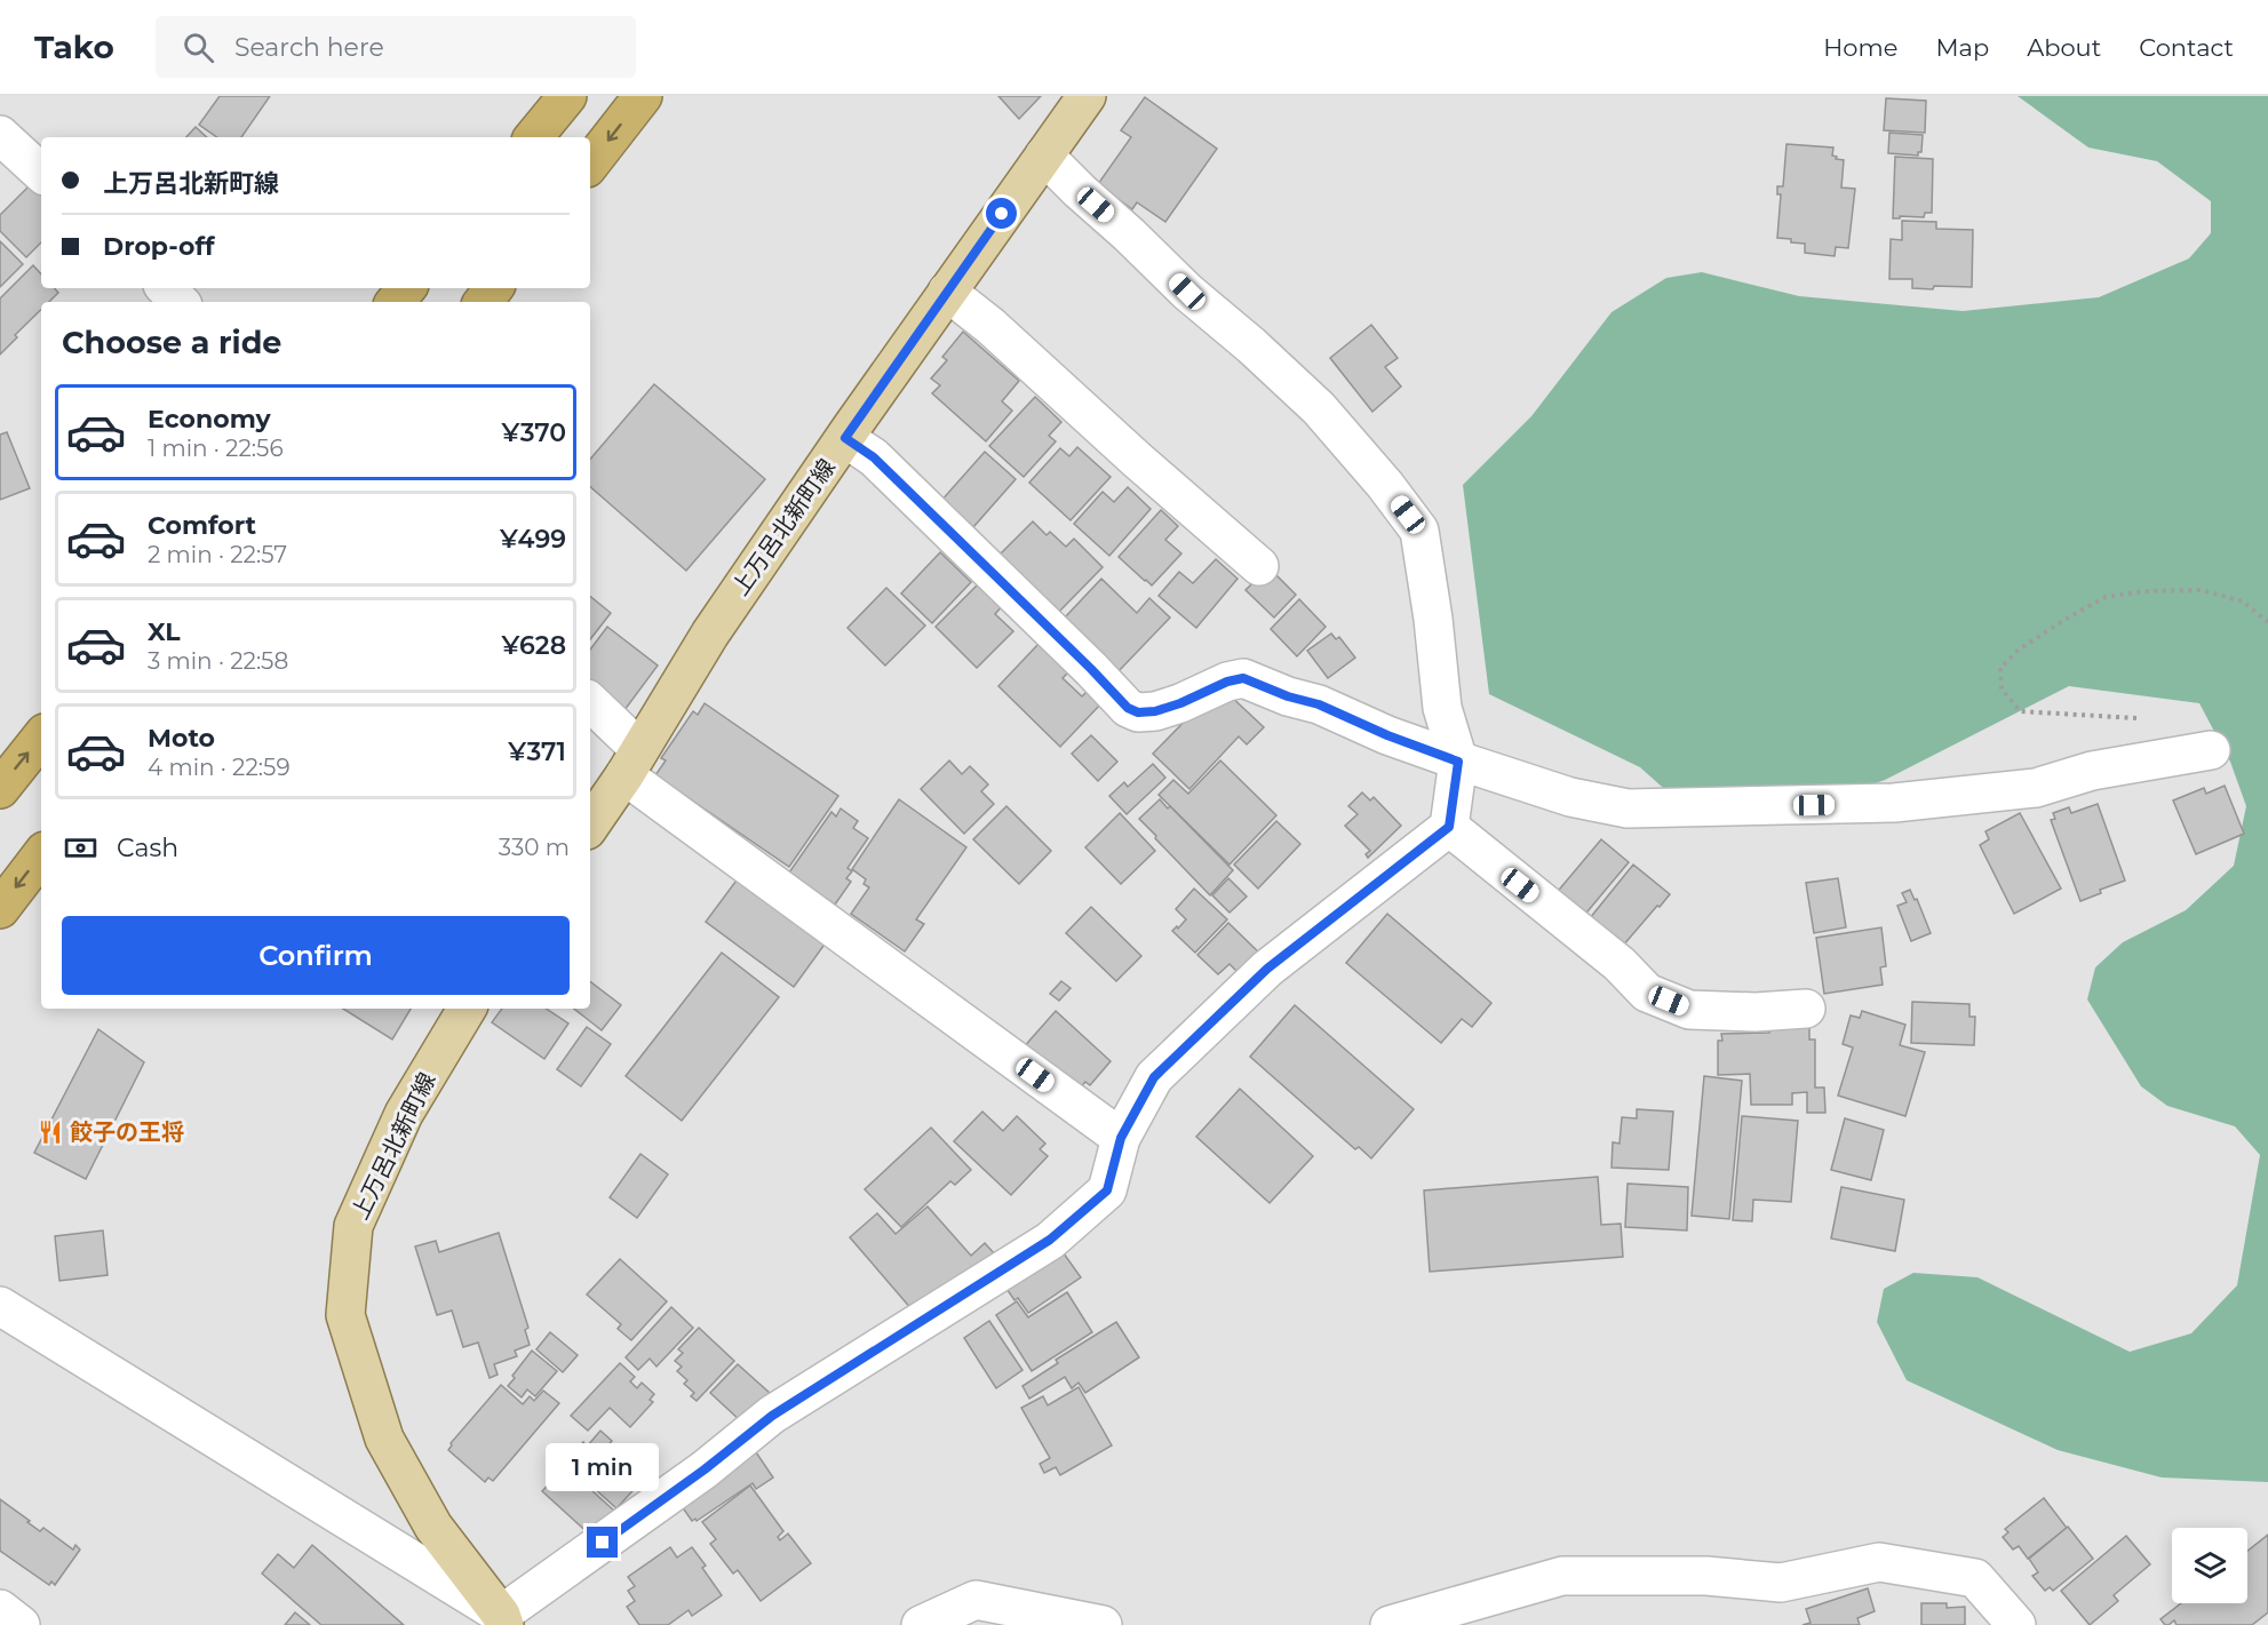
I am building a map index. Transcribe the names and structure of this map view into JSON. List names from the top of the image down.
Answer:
{
  "streets": {
    "main road": ["上万呂北新町線"]
  },
  "places": {
    "restaurant": ["餃子の王将"]
  },
  "page": {
    "header": "Tako",
    "search": "Search here",
    "nav": [
      "Home",
      "Map",
      "About",
      "Contact"
    ],
    "banner": ["上万呂北新町線", "Drop-off"],
    "heading": "Choose a ride",
    "list": [
      {
        "name": "Economy",
        "note": "1 min · 22:56",
        "value": "¥370"
      },
      {
        "name": "Comfort",
        "note": "2 min · 22:57",
        "value": "¥499"
      },
      {
        "name": "XL",
        "note": "3 min · 22:58",
        "value": "¥628"
      },
      {
        "name": "Moto",
        "note": "4 min · 22:59",
        "value": "¥371"
      }
    ],
    "pay": ["Cash", "330 m"],
    "buttons": "Confirm",
    "bubble": "1 min"
  }
}
